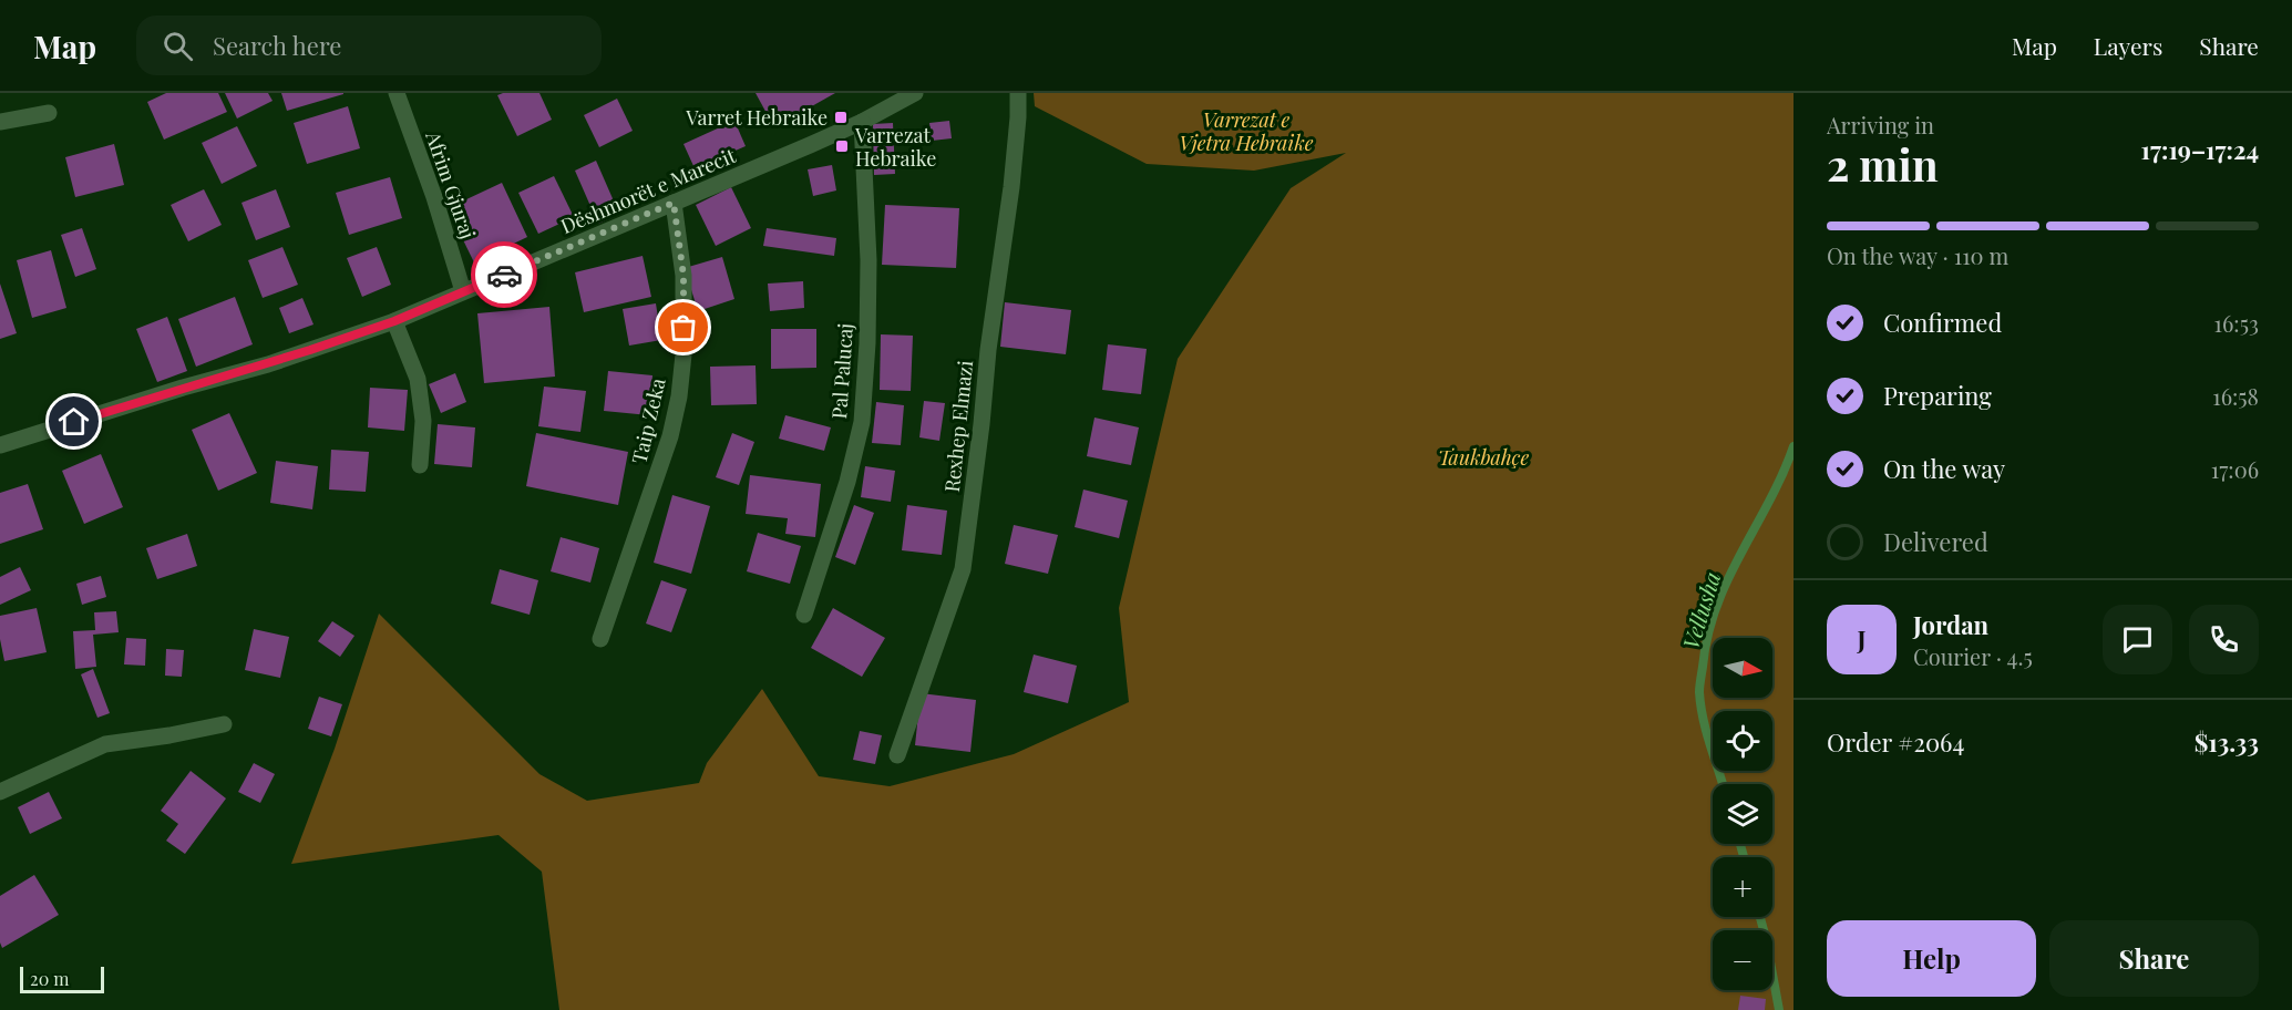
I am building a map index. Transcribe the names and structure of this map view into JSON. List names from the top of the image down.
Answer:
{
  "streets": {
    "street": [
      "Afrim Gjuraj",
      "Dëshmorët e Marecit",
      "Pal Palucaj",
      "Taip Zeka",
      "Rexhep Elmazi"
    ]
  },
  "crossings": [
    ["Afrim Gjuraj", "Dëshmorët e Marecit"],
    ["Dëshmorët e Marecit", "Pal Palucaj"],
    ["Dëshmorët e Marecit", "Taip Zeka"]
  ],
  "water": ["Vellusha"],
  "parks": ["Varrezat e Vjetra Hebraike", "Taukbahçe"],
  "places": {
    "transit": ["Varret Hebraike", "Varrezat Hebraike"]
  },
  "scale_bar": "20 m",
  "north": "right",
  "page": {
    "header": "Map",
    "search": "Search here",
    "nav": ["Map", "Layers", "Share"],
    "heading": ["2 min", "Arriving in", "17:19–17:24"],
    "panel": [
      "Jordan",
      "Courier · 4.5",
      "Order #2064",
      "$13.33"
    ],
    "bar": "On the way · 110 m",
    "list": [
      ["Confirmed", "16:53"],
      ["Preparing", "16:58"],
      ["On the way", "17:06"],
      "Delivered"
    ],
    "round": "J",
    "map_buttons": ["+", "−"],
    "buttons": ["Help", "Share"],
    "scale": "20 m"
  }
}
